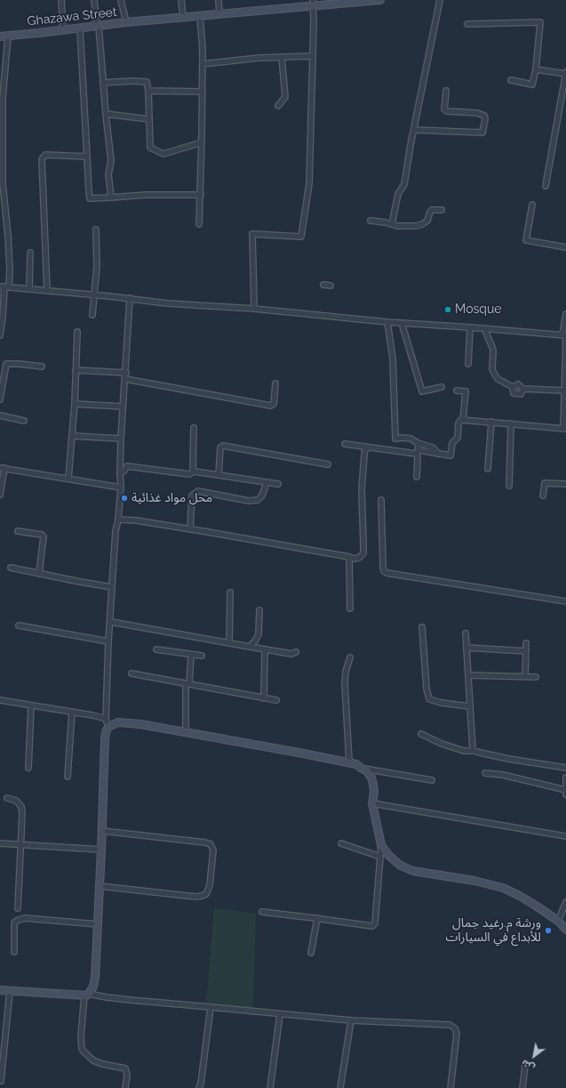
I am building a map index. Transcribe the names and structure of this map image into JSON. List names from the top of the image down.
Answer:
{
  "streets": {
    "street": ["Ghazawa Street"]
  },
  "places": ["Mosque", "محل مواد غذائية", "ورشة م.رغيد جمال للأبداع في السيارات"],
  "north": "bottom left"
}
